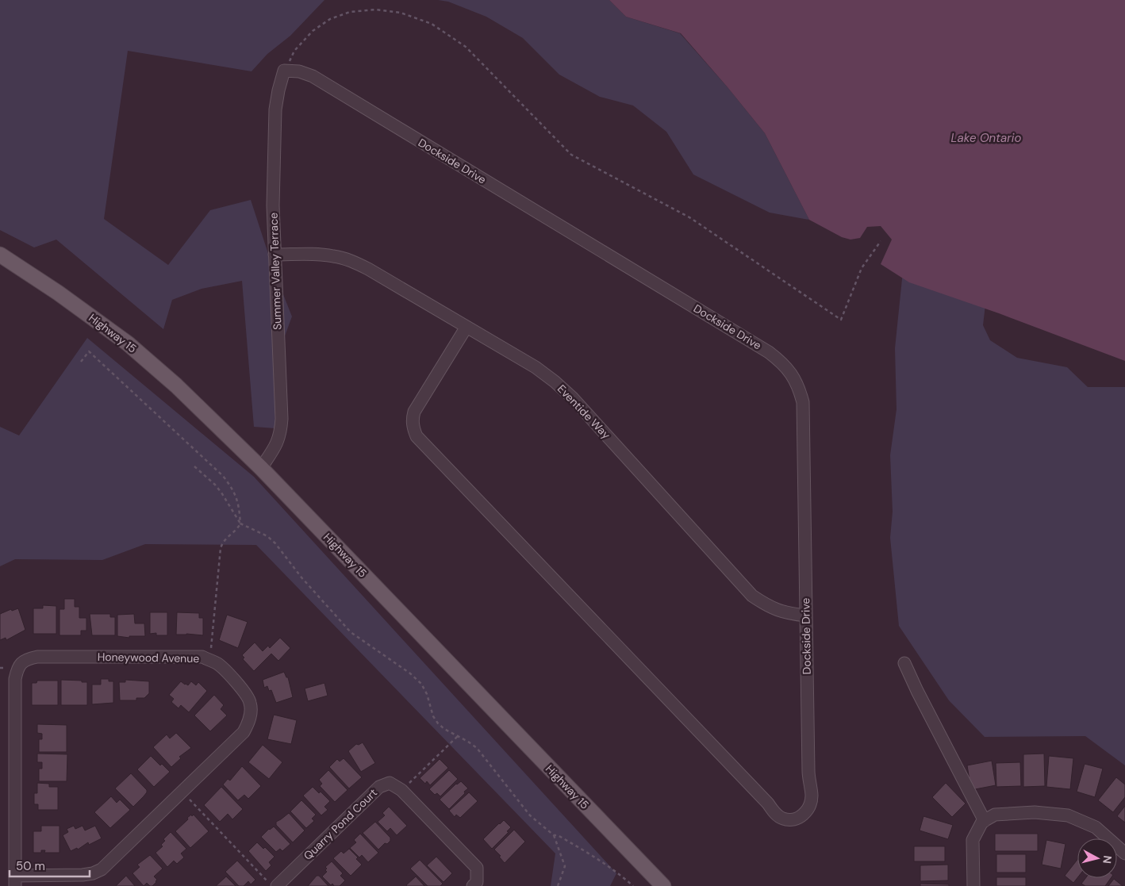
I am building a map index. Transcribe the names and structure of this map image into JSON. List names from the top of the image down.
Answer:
{
  "streets": {
    "main road": ["Highway 15"],
    "street": [
      "Dockside Drive",
      "Summer Valley Terrace",
      "Eventide Way",
      "Honeywood Avenue",
      "Quarry Pond Court"
    ]
  },
  "crossings": [
    ["Dockside Drive", "Summer Valley Terrace"],
    ["Dockside Drive", "Eventide Way"],
    ["Summer Valley Terrace", "Highway 15"],
    ["Summer Valley Terrace", "Eventide Way"]
  ],
  "water": ["Lake Ontario"],
  "scale_bar": "50 m",
  "north": "right"
}
